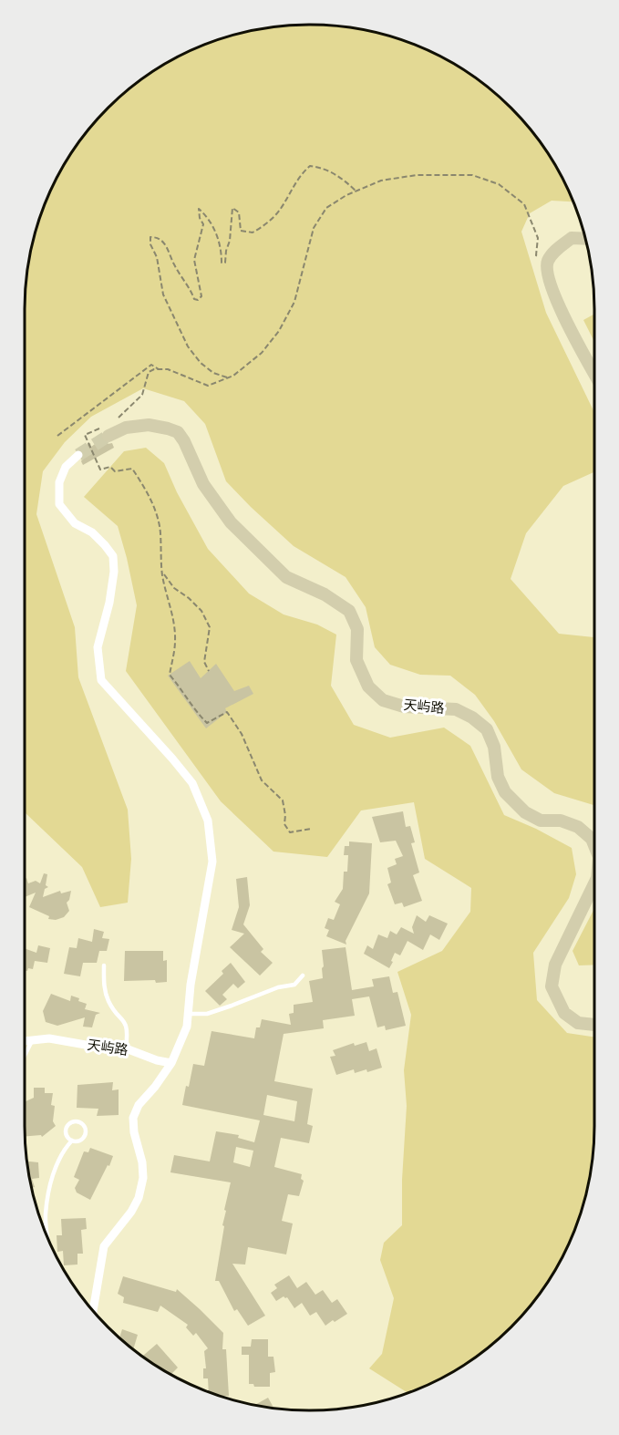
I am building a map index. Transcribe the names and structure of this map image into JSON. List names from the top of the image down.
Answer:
{
  "streets": {
    "street": ["天屿路"]
  }
}
